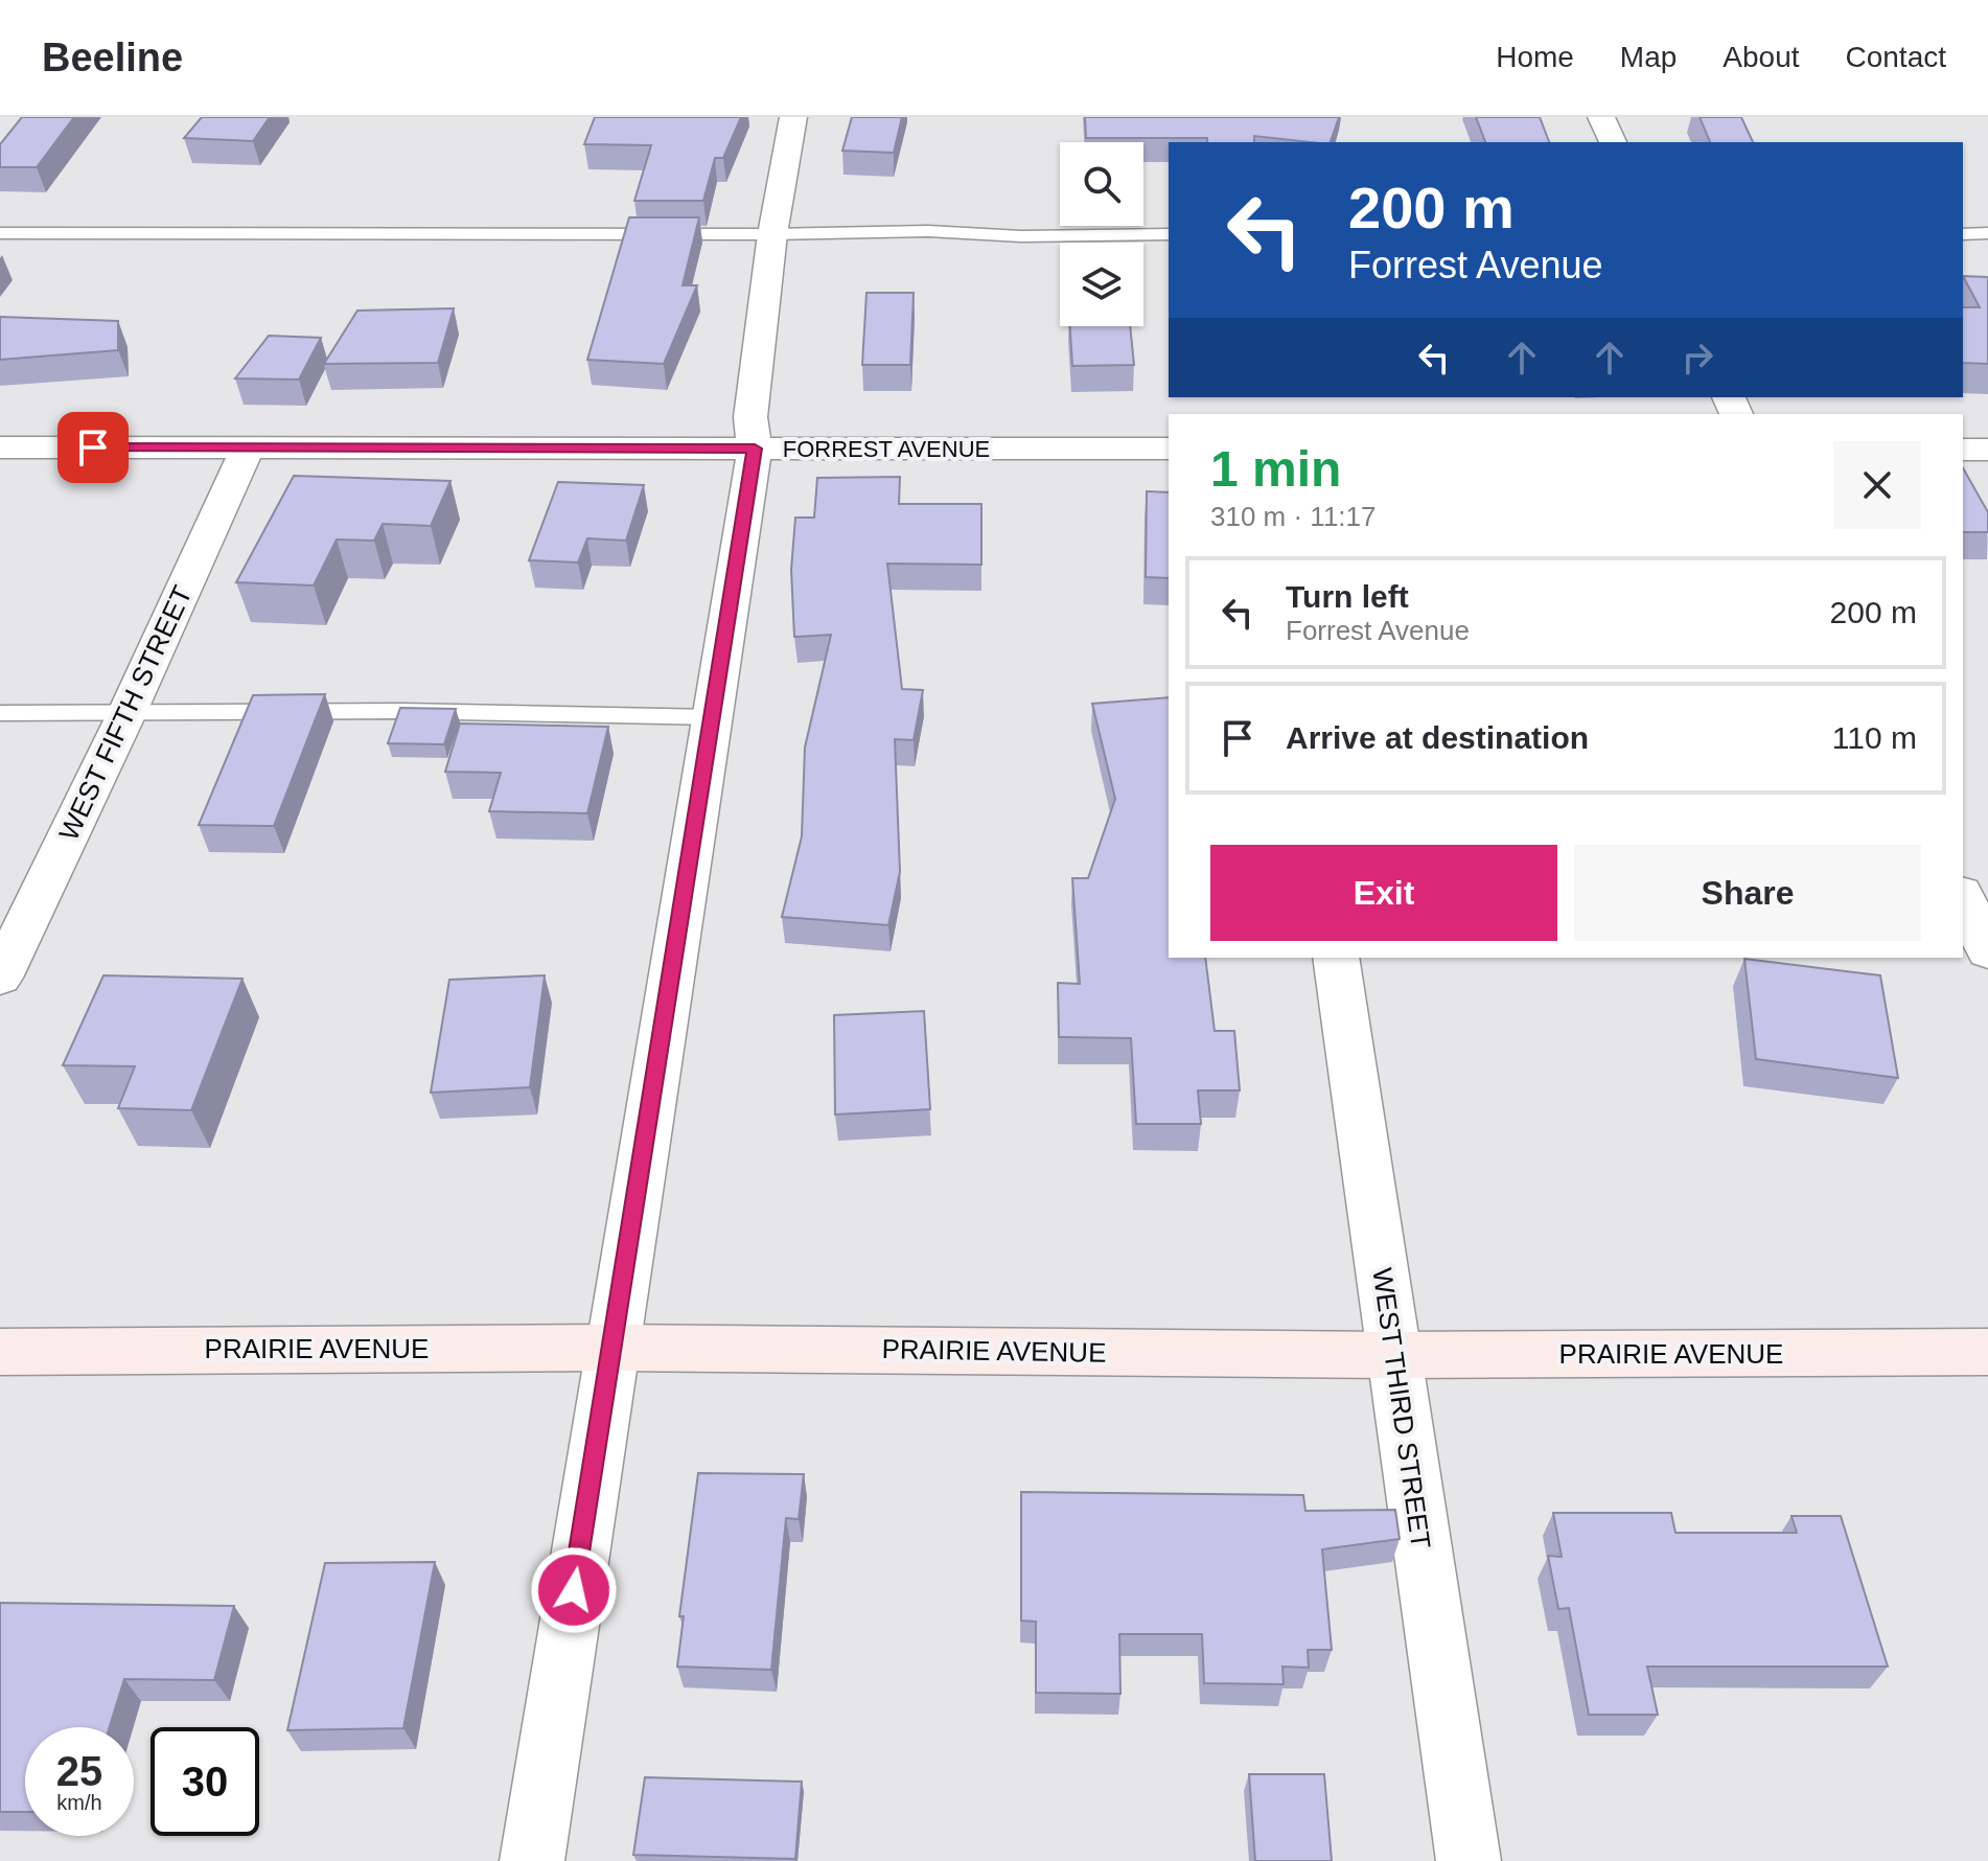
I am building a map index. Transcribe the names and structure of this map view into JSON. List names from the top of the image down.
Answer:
{
  "streets": {
    "street": [
      "FORREST AVENUE",
      "WEST FIFTH STREET",
      "PRAIRIE AVENUE",
      "WEST THIRD STREET"
    ]
  },
  "crossings": [
    ["FORREST AVENUE", "WEST FIFTH STREET"],
    ["PRAIRIE AVENUE", "WEST THIRD STREET"]
  ],
  "page": {
    "header": "Beeline",
    "nav": [
      "Home",
      "Map",
      "About",
      "Contact"
    ],
    "turn": ["200 m", "Forrest Avenue"],
    "heading": ["1 min", "310 m · 11:17"],
    "list": [
      {
        "name": "Turn left",
        "note": "Forrest Avenue",
        "value": "200 m"
      },
      {
        "name": "Arrive at destination",
        "value": "110 m"
      }
    ],
    "buttons": ["Exit", "Share"],
    "speed": "25 km/h",
    "limit": "30"
  }
}
